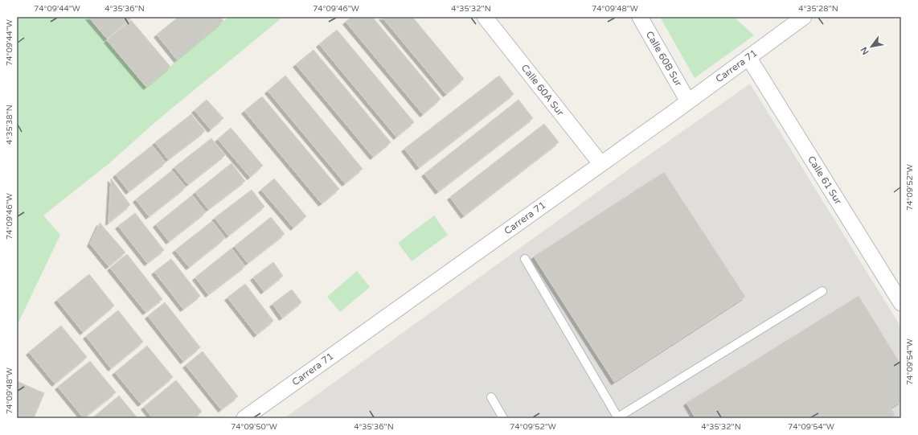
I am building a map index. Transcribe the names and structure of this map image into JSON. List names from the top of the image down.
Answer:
{
  "streets": {
    "street": [
      "Calle 60B Sur",
      "Carrera 71",
      "Calle 60A Sur",
      "Calle 61 Sur"
    ]
  },
  "crossings": [
    ["Calle 60B Sur", "Carrera 71"],
    ["Carrera 71", "Calle 60A Sur"],
    ["Carrera 71", "Calle 61 Sur"]
  ],
  "north": "bottom left",
  "coordinates": [
    "74°09'44\"W",
    "4°35'36\"N",
    "74°09'46\"W",
    "4°35'32\"N",
    "74°09'48\"W",
    "4°35'28\"N",
    "4°35'38\"N",
    "74°09'52\"W",
    "74°09'54\"W",
    "74°09'50\"W"
  ]
}
